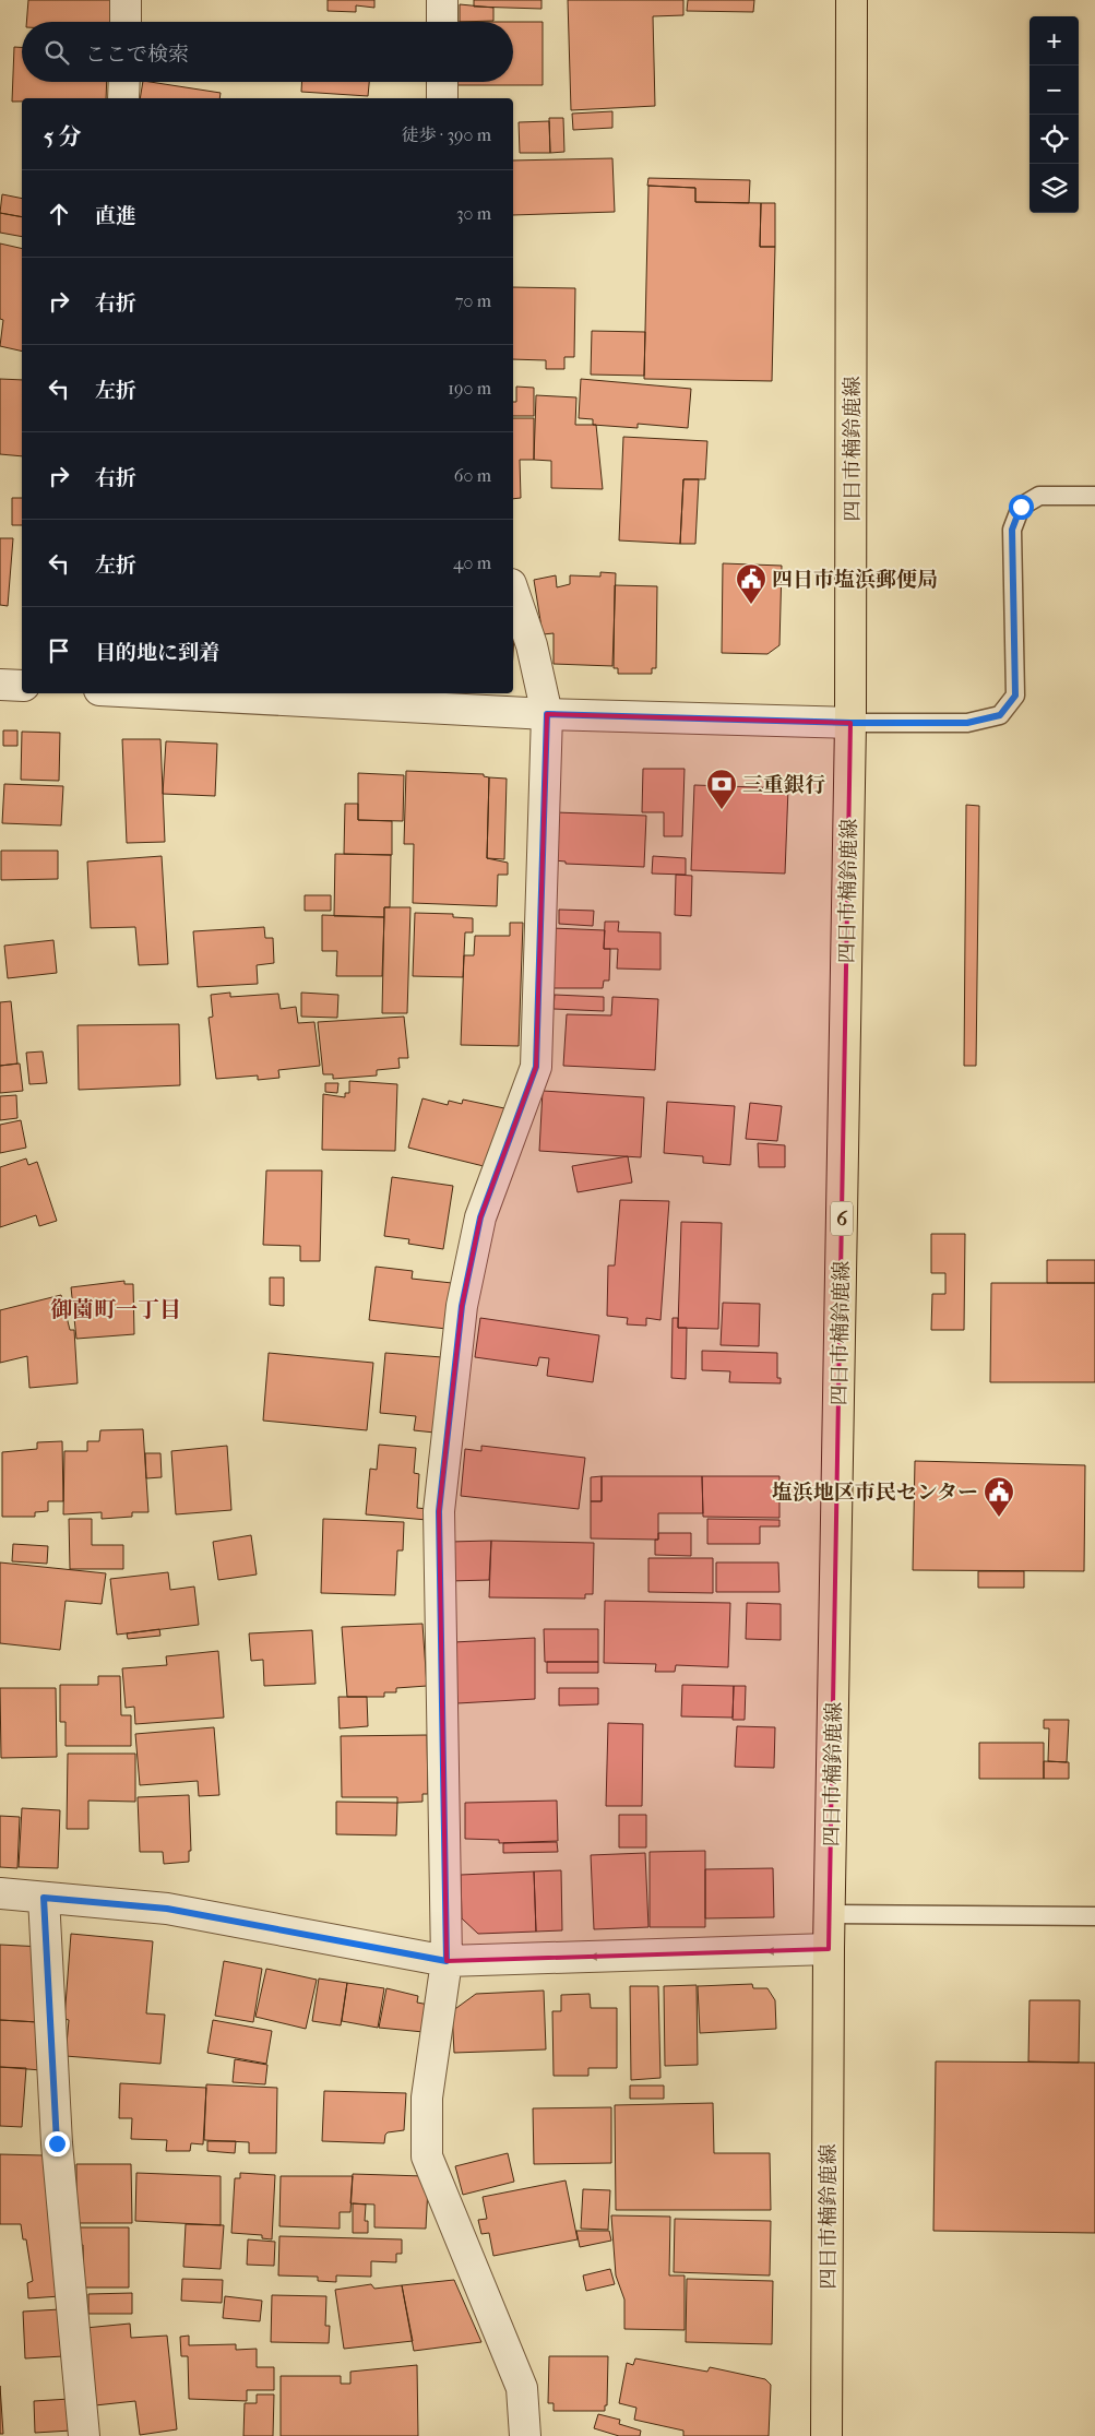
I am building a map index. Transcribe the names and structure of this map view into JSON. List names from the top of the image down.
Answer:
{
  "streets": {
    "main road": ["四日市楠鈴鹿線", "6"]
  },
  "districts": ["御薗町一丁目"],
  "places": {
    "public building": ["四日市塩浜郵便局", "塩浜地区市民センター"],
    "bank": ["三重銀行"]
  },
  "page": {
    "map_buttons": ["+", "−"],
    "search": "ここで検索",
    "heading": ["5 分", "徒歩 · 390 m"],
    "list": [
      ["直進", "30 m"],
      ["右折", "70 m"],
      ["左折", "190 m"],
      ["右折", "60 m"],
      ["左折", "40 m"],
      "目的地に到着"
    ]
  }
}
